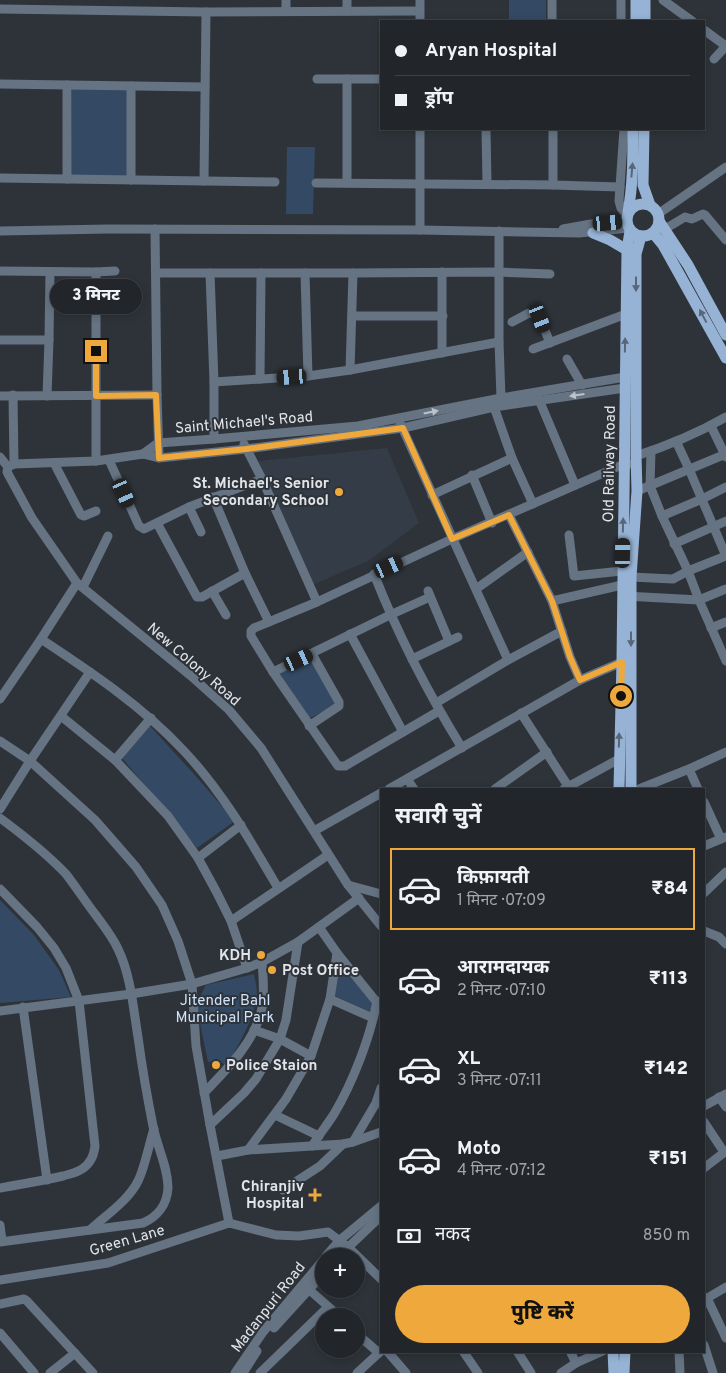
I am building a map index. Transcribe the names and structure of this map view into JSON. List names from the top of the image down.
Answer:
{
  "streets": {
    "main road": ["Old Railway Road"],
    "street": [
      "Saint Michael's Road",
      "New Colony Road",
      "Green Lane",
      "Madanpuri Road"
    ]
  },
  "crossings": [
    ["Saint Michael's Road", "Old Railway Road"]
  ],
  "parks": ["Jitender Bahl Municipal Park"],
  "places": {
    "other": [
      "St. Michael's Senior Secondary School",
      "KDH",
      "Post Office",
      "Police Staion"
    ],
    "health": ["Chiranjiv Hospital"]
  },
  "page": {
    "banner": ["Aryan Hospital", "ड्रॉप"],
    "bubble": "3 मिनट",
    "heading": "सवारी चुनें",
    "list": [
      {
        "name": "किफ़ायती",
        "note": "1 मिनट · 07:09",
        "value": "₹84"
      },
      {
        "name": "आरामदायक",
        "note": "2 मिनट · 07:10",
        "value": "₹113"
      },
      {
        "name": "XL",
        "note": "3 मिनट · 07:11",
        "value": "₹142"
      },
      {
        "name": "Moto",
        "note": "4 मिनट · 07:12",
        "value": "₹151"
      }
    ],
    "pay": ["नकद", "850 m"],
    "map_buttons": ["+", "−"],
    "buttons": "पुष्टि करें"
  }
}
